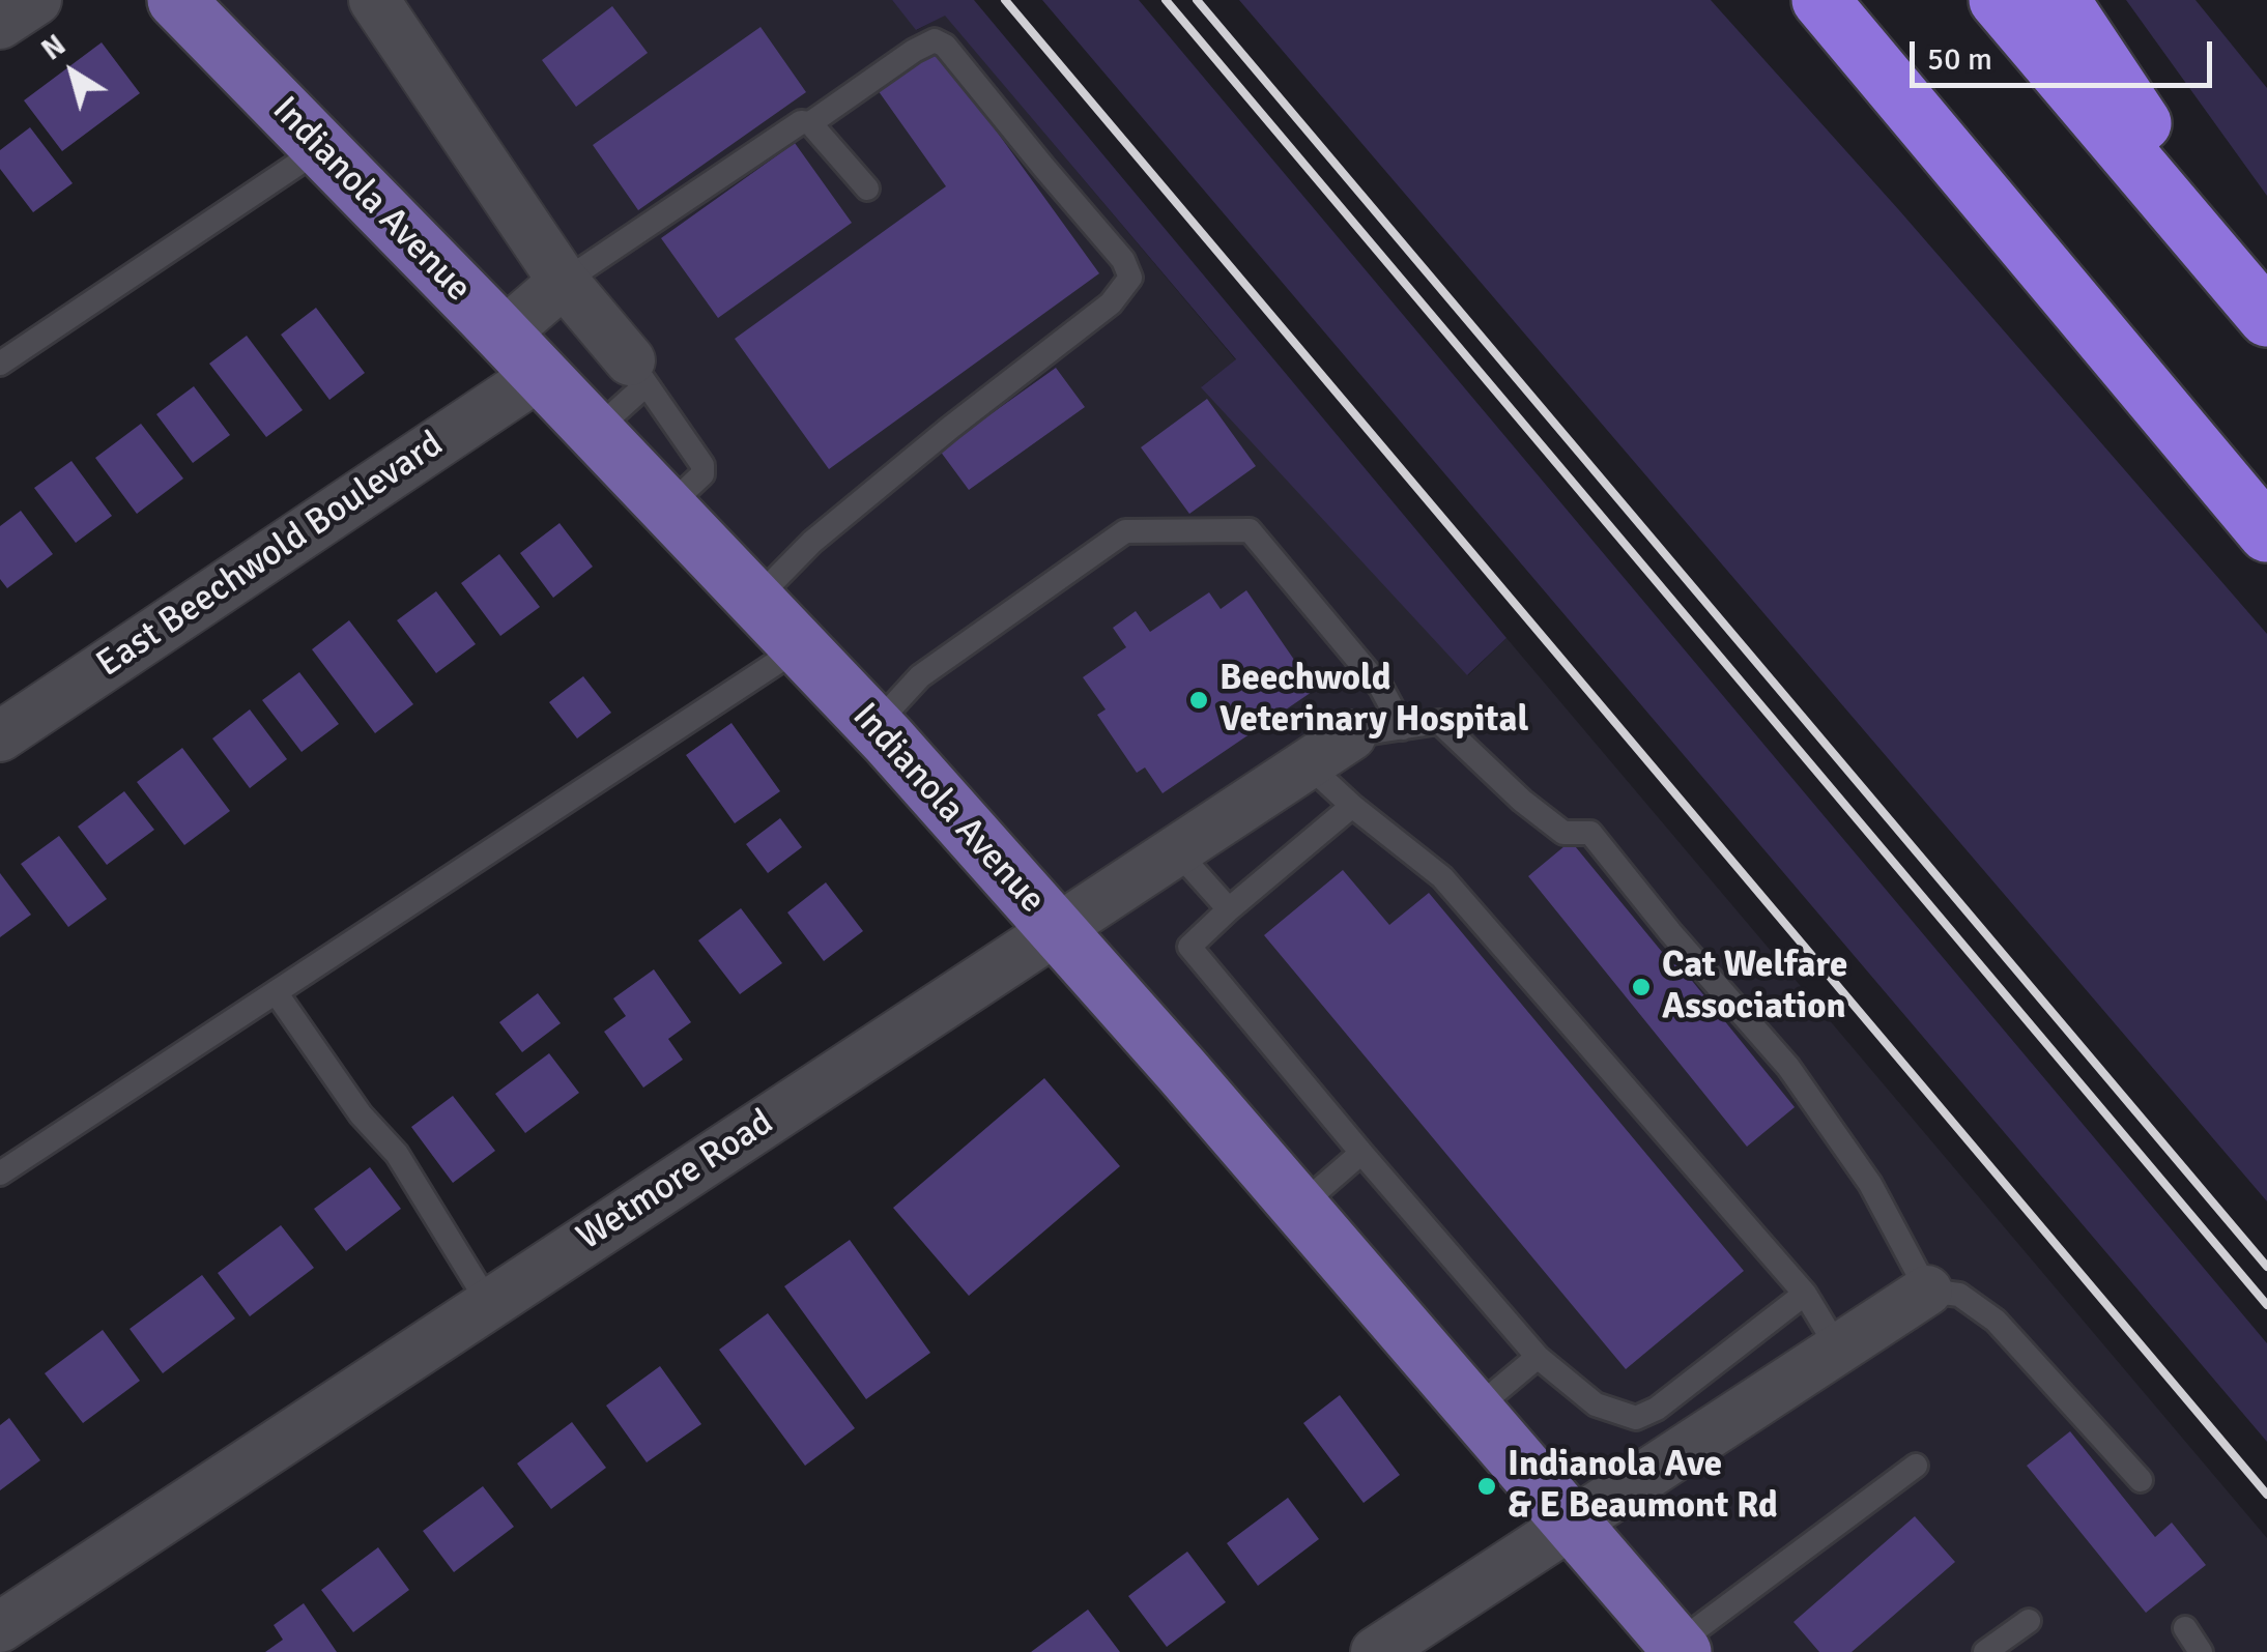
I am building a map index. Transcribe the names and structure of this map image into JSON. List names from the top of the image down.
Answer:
{
  "streets": {
    "main road": ["Indianola Avenue"],
    "street": ["East Beechwold Boulevard", "Wetmore Road"]
  },
  "crossings": [
    ["Indianola Avenue", "East Beechwold Boulevard"],
    ["Indianola Avenue", "Wetmore Road"]
  ],
  "places": ["Beechwold Veterinary Hospital", "Cat Welfare Association", "Indianola Ave & E Beaumont Rd"],
  "scale_bar": "50 m",
  "north": "top left"
}
